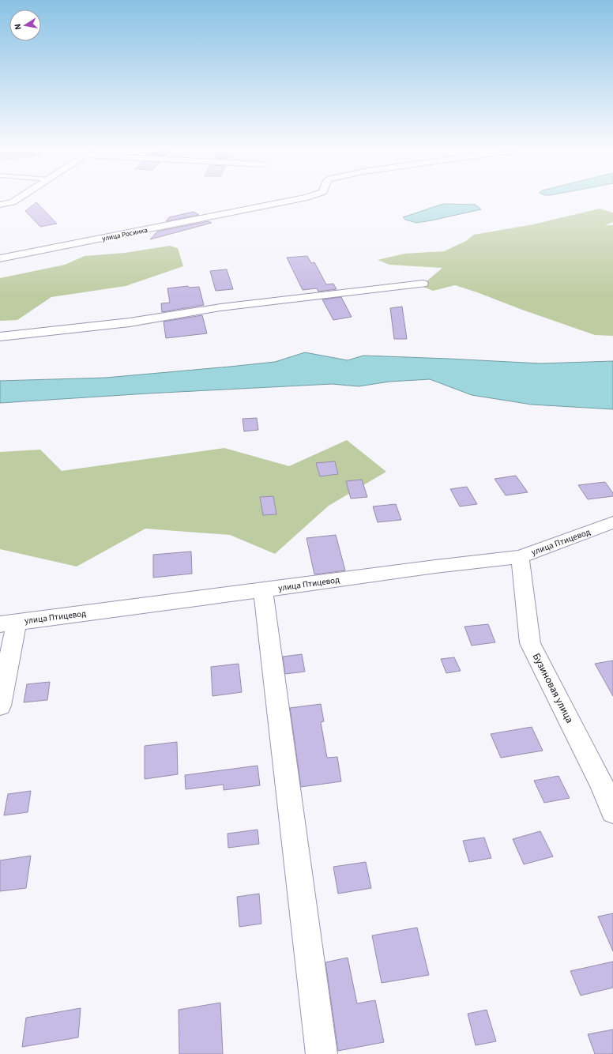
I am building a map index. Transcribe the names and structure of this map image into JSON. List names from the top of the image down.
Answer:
{
  "streets": {
    "street": ["улица Росинка", "улица Птицевод", "Бузиновая улица"]
  },
  "crossings": [
    ["улица Птицевод", "Бузиновая улица"]
  ],
  "north": "left"
}
